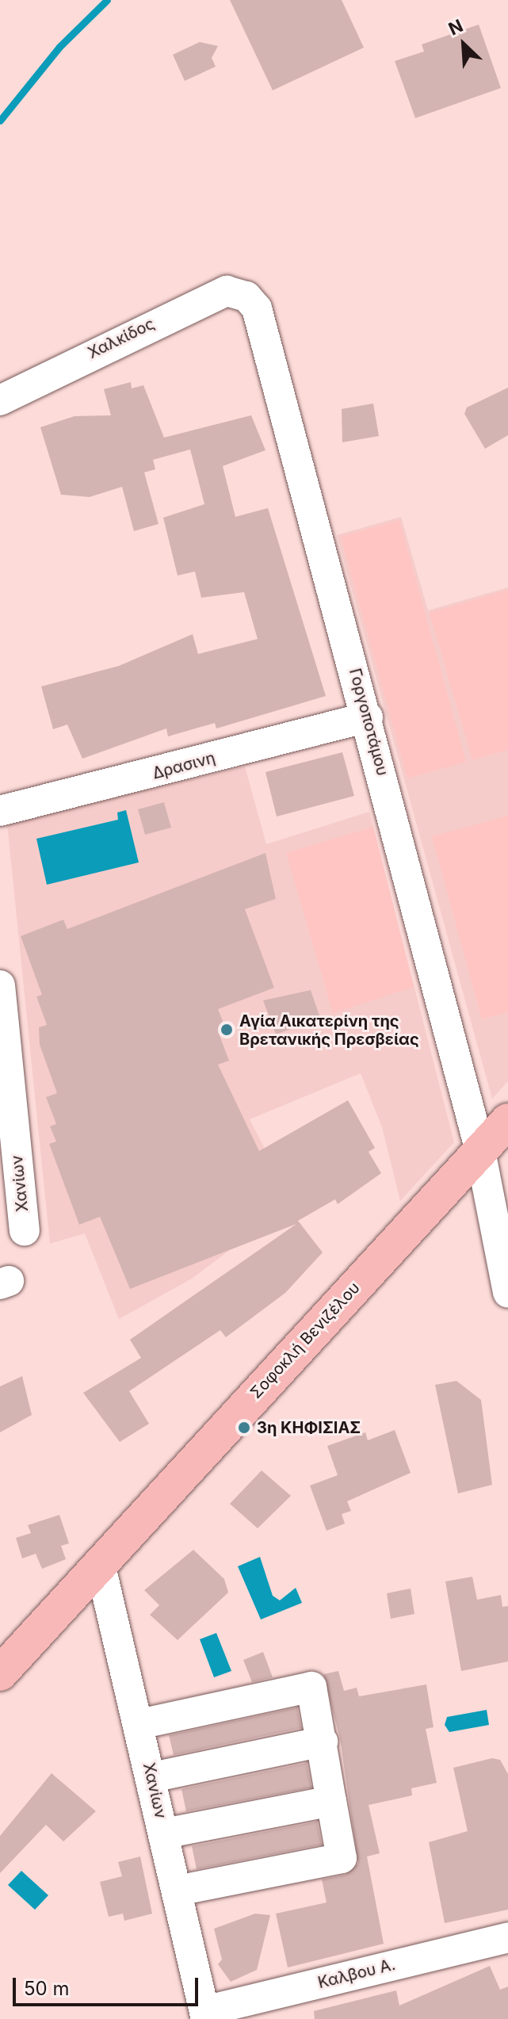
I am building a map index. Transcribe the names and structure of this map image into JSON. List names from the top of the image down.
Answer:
{
  "streets": {
    "main road": ["Σοφοκλή Βενιζέλου"],
    "street": [
      "Χαλκίδος",
      "Γοργοποτάμου",
      "Δρασινη",
      "Χανίων",
      "Καλβου Α."
    ]
  },
  "crossings": [
    ["Χαλκίδος", "Γοργοποτάμου"],
    ["Γοργοποτάμου", "Δρασινη"],
    ["Γοργοποτάμου", "Σοφοκλή Βενιζέλου"],
    ["Χανίων", "Σοφοκλή Βενιζέλου"],
    ["Χανίων", "Καλβου Α."]
  ],
  "places": ["Αγία Αικατερίνη της Βρετανικής Πρεσβείας", "3η ΚΗΦΙΣΙΑΣ"],
  "scale_bar": "50 m",
  "north": "top left"
}
